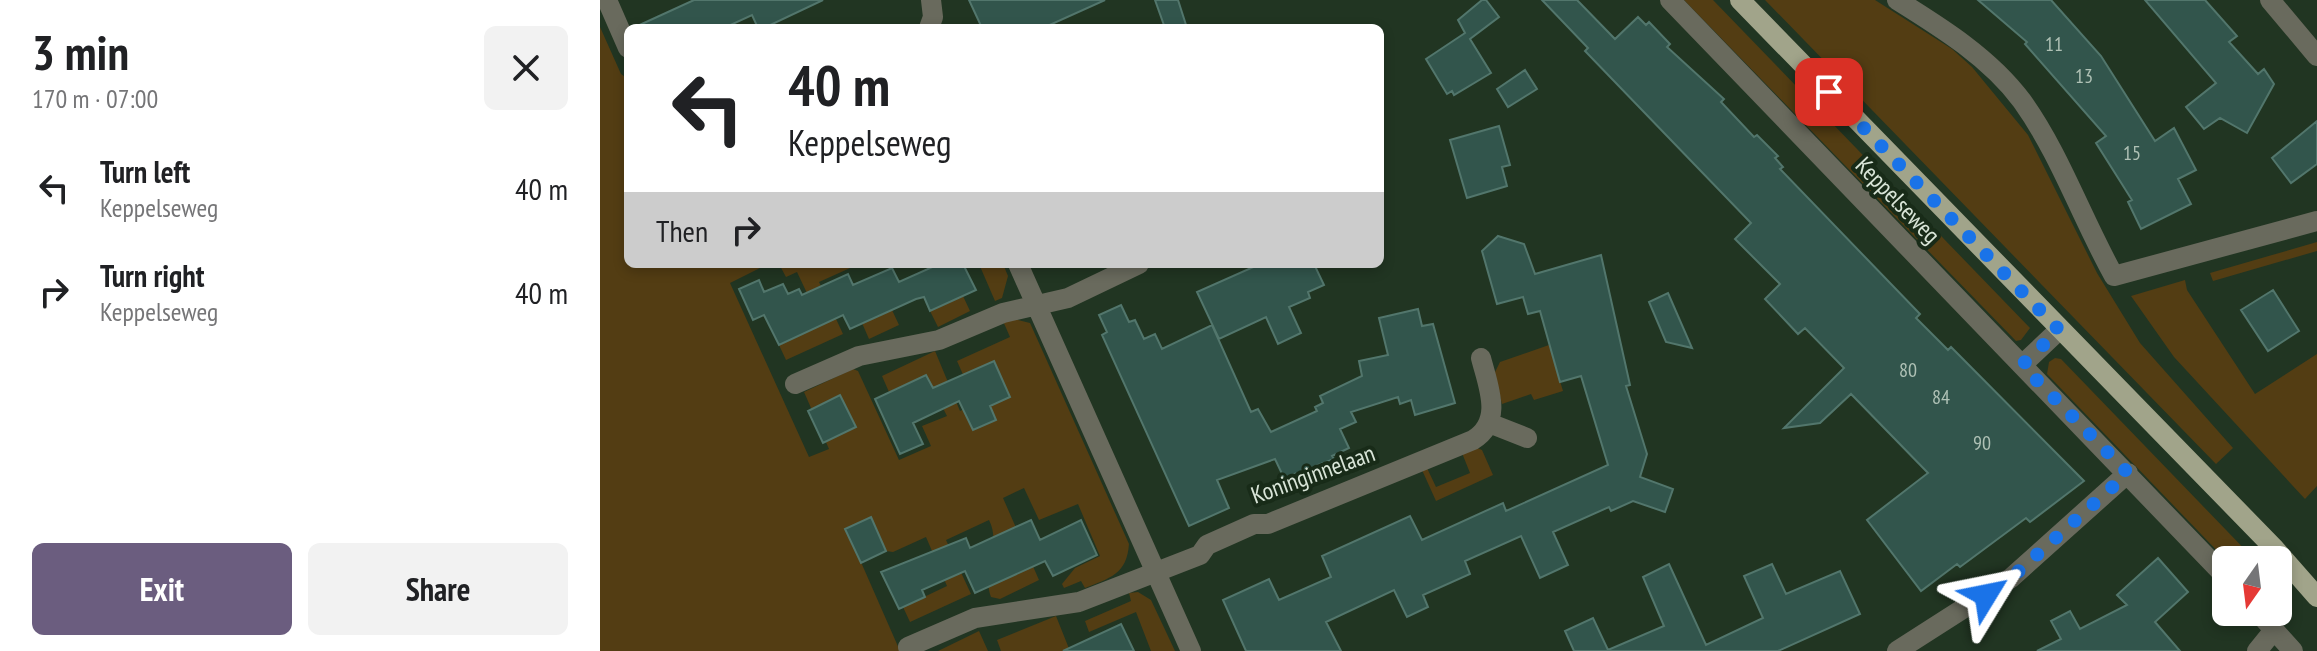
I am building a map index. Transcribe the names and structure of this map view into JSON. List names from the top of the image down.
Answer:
{
  "streets": {
    "main road": ["Keppelseweg"],
    "street": ["Koninginnelaan"]
  },
  "house_numbers": [
    "11",
    "13",
    "15",
    "80",
    "84",
    "90"
  ],
  "north": "bottom",
  "page": {
    "heading": ["3 min", "170 m · 07:00"],
    "turn": ["40 m", "Keppelseweg"],
    "list": [
      {
        "name": "Turn left",
        "note": "Keppelseweg",
        "value": "40 m"
      },
      {
        "name": "Turn right",
        "note": "Keppelseweg",
        "value": "40 m"
      }
    ],
    "then": "Then",
    "buttons": ["Exit", "Share"]
  }
}
